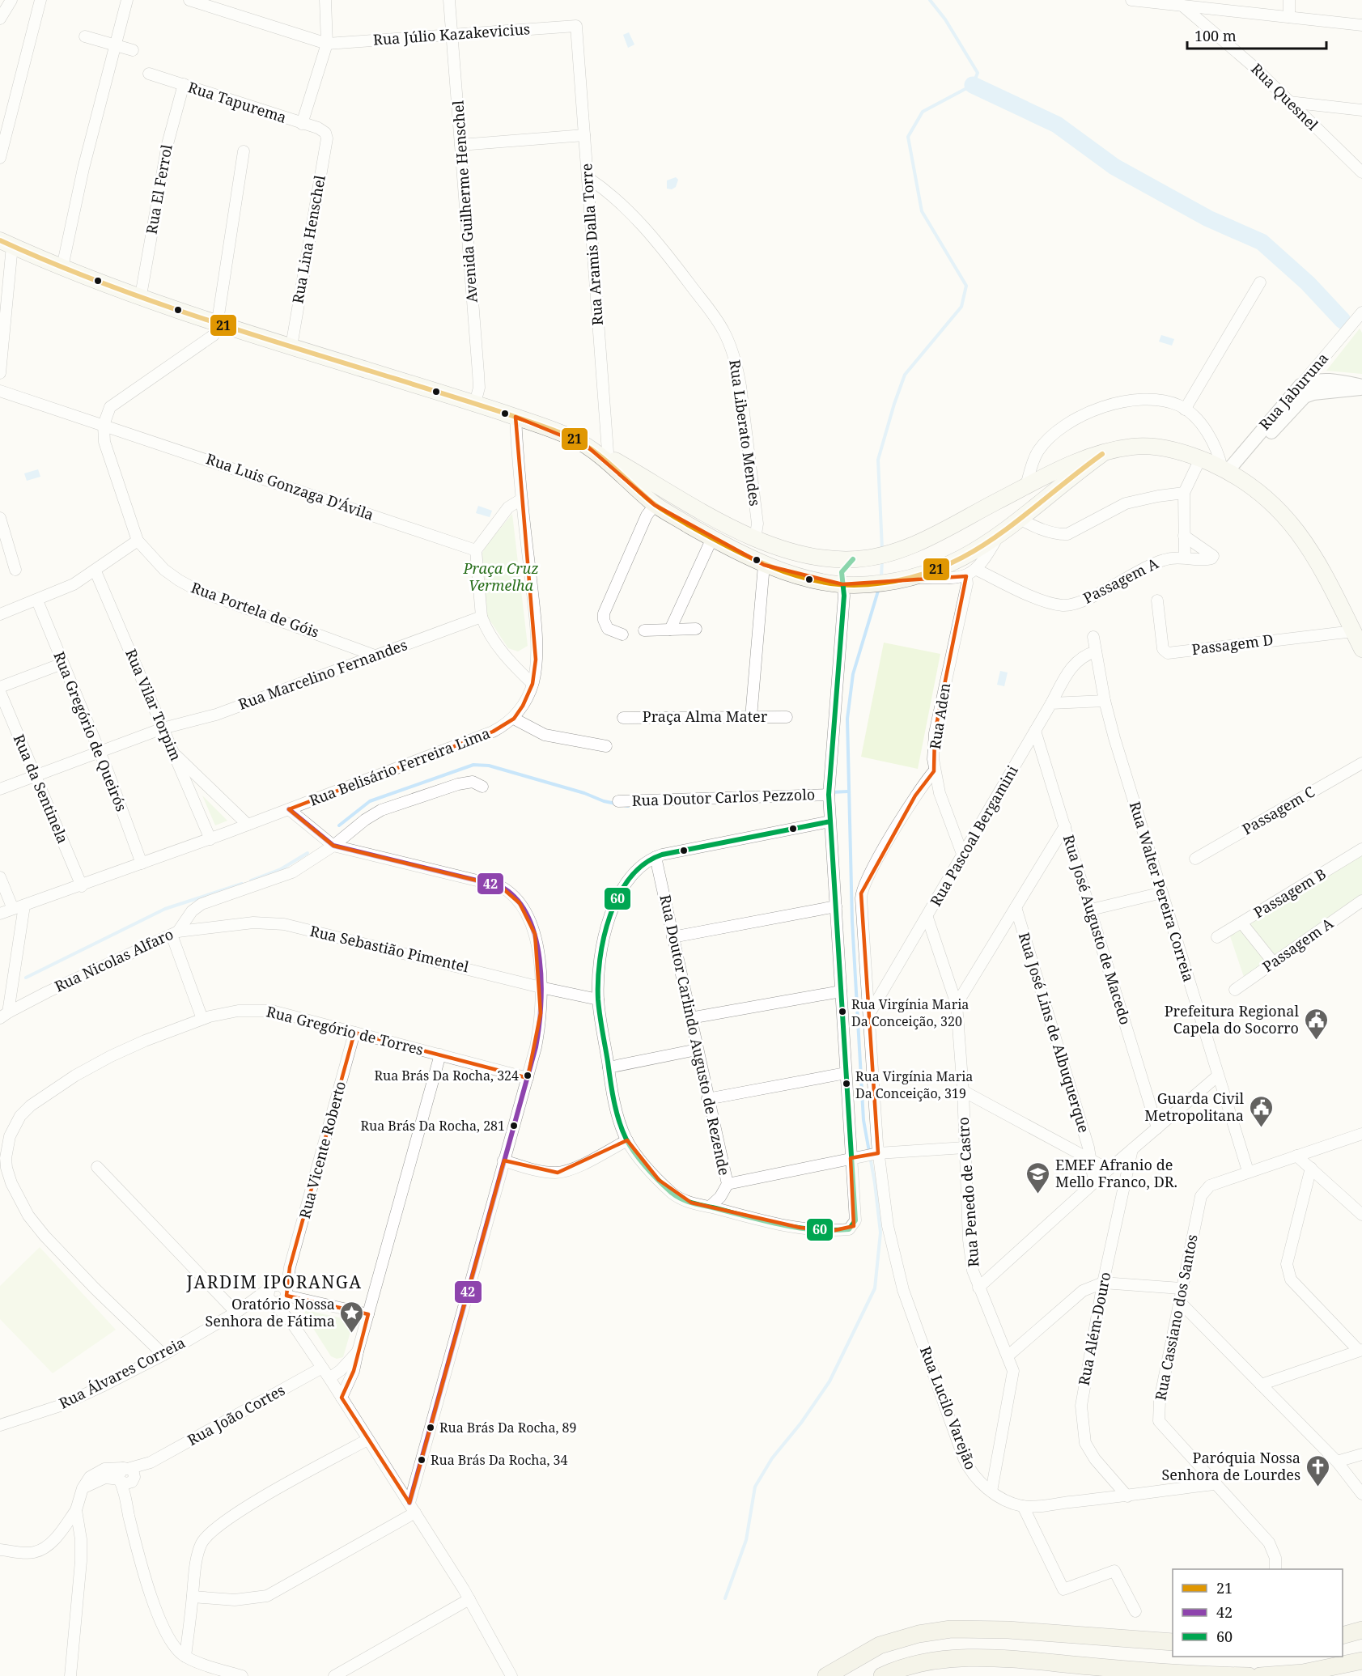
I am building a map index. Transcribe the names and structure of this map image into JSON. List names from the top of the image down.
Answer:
{
  "streets": {
    "street": [
      "Rua Júlio Kazakevicius",
      "Rua Quesnel",
      "Rua Tapurema",
      "Rua El Ferrol",
      "Avenida Guilherme Henschel",
      "Rua Lina Henschel",
      "Rua Aramis Dalla Torre",
      "Rua Jaburuna",
      "Rua Liberato Mendes",
      "Rua Luis Gonzaga D'Ávila",
      "Passagem A",
      "Rua Portela de Góis",
      "Passagem D",
      "Rua Marcelino Fernandes",
      "Rua Vilar Torpim",
      "Rua Aden",
      "Praça Alma Mater",
      "Rua Gregório de Queirós",
      "Rua Belisário Ferreira Lima",
      "Rua da Sentinela",
      "Rua Doutor Carlos Pezzolo",
      "Passagem C",
      "Rua Pascoal Bergamini",
      "Rua Walter Pereira Correia",
      "Passagem B",
      "Rua José Augusto de Macedo",
      "Rua Sebastião Pimentel",
      "Rua Nicolas Alfaro",
      "Rua Gregório de Torres",
      "Rua José Lins de Albuquerque",
      "Rua Doutor Carlindo Augusto de Rezende",
      "Rua Vicente Roberto",
      "Rua Penedo de Castro",
      "Rua Cassiano dos Santos",
      "Rua Além-Douro",
      "Rua Álvares Correia",
      "Rua Lucilo Varejão",
      "Rua João Cortes"
    ]
  },
  "crossings": [
    ["Rua Júlio Kazakevicius", "Avenida Guilherme Henschel"],
    ["Rua Júlio Kazakevicius", "Rua Aramis Dalla Torre"],
    ["Rua Tapurema", "Rua El Ferrol"],
    ["Rua Tapurema", "Rua Lina Henschel"],
    ["Rua Aramis Dalla Torre", "Rua Liberato Mendes"],
    ["Rua Luis Gonzaga D'Ávila", "Rua Portela de Góis"],
    ["Rua Portela de Góis", "Rua Marcelino Fernandes"],
    ["Rua Marcelino Fernandes", "Rua Vilar Torpim"],
    ["Rua Marcelino Fernandes", "Rua Gregório de Queirós"],
    ["Rua Marcelino Fernandes", "Rua da Sentinela"],
    ["Rua Vilar Torpim", "Rua Belisário Ferreira Lima"],
    ["Rua Aden", "Rua Pascoal Bergamini"],
    ["Rua Aden", "Rua Lucilo Varejão"],
    ["Rua Gregório de Queirós", "Rua Belisário Ferreira Lima"],
    ["Rua Belisário Ferreira Lima", "Rua da Sentinela"],
    ["Rua Pascoal Bergamini", "Rua Walter Pereira Correia"],
    ["Rua Pascoal Bergamini", "Rua José Augusto de Macedo"],
    ["Rua Pascoal Bergamini", "Rua Penedo de Castro"],
    ["Rua Pascoal Bergamini", "Rua Lucilo Varejão"],
    ["Rua Walter Pereira Correia", "Rua Cassiano dos Santos"],
    ["Rua Sebastião Pimentel", "Rua Nicolas Alfaro"],
    ["Rua Gregório de Torres", "Rua Vicente Roberto"],
    ["Rua Gregório de Torres", "Rua Álvares Correia"],
    ["Rua Vicente Roberto", "Rua Álvares Correia"],
    ["Rua Penedo de Castro", "Rua Lucilo Varejão"]
  ],
  "districts": ["JARDIM IPORANGA"],
  "parks": ["Praça Cruz Vermelha"],
  "places": {
    "other": [
      "Rua Virgínia Maria Da Conceição, 320",
      "Rua Brás Da Rocha, 324",
      "Rua Virgínia Maria Da Conceição, 319",
      "Rua Brás Da Rocha, 281",
      "Rua Brás Da Rocha, 89",
      "Rua Brás Da Rocha, 34"
    ],
    "public building": ["Prefeitura Regional Capela do Socorro", "Guarda Civil Metropolitana"],
    "school or university": ["EMEF Afranio de Mello Franco, DR."],
    "place": ["Oratório Nossa Senhora de Fátima"],
    "church": ["Paróquia Nossa Senhora de Lourdes"]
  },
  "lines": ["transit line 21", "transit line 60", "transit line 42"],
  "legend": ["21", "42", "60"],
  "scale_bar": "100 m"
}
